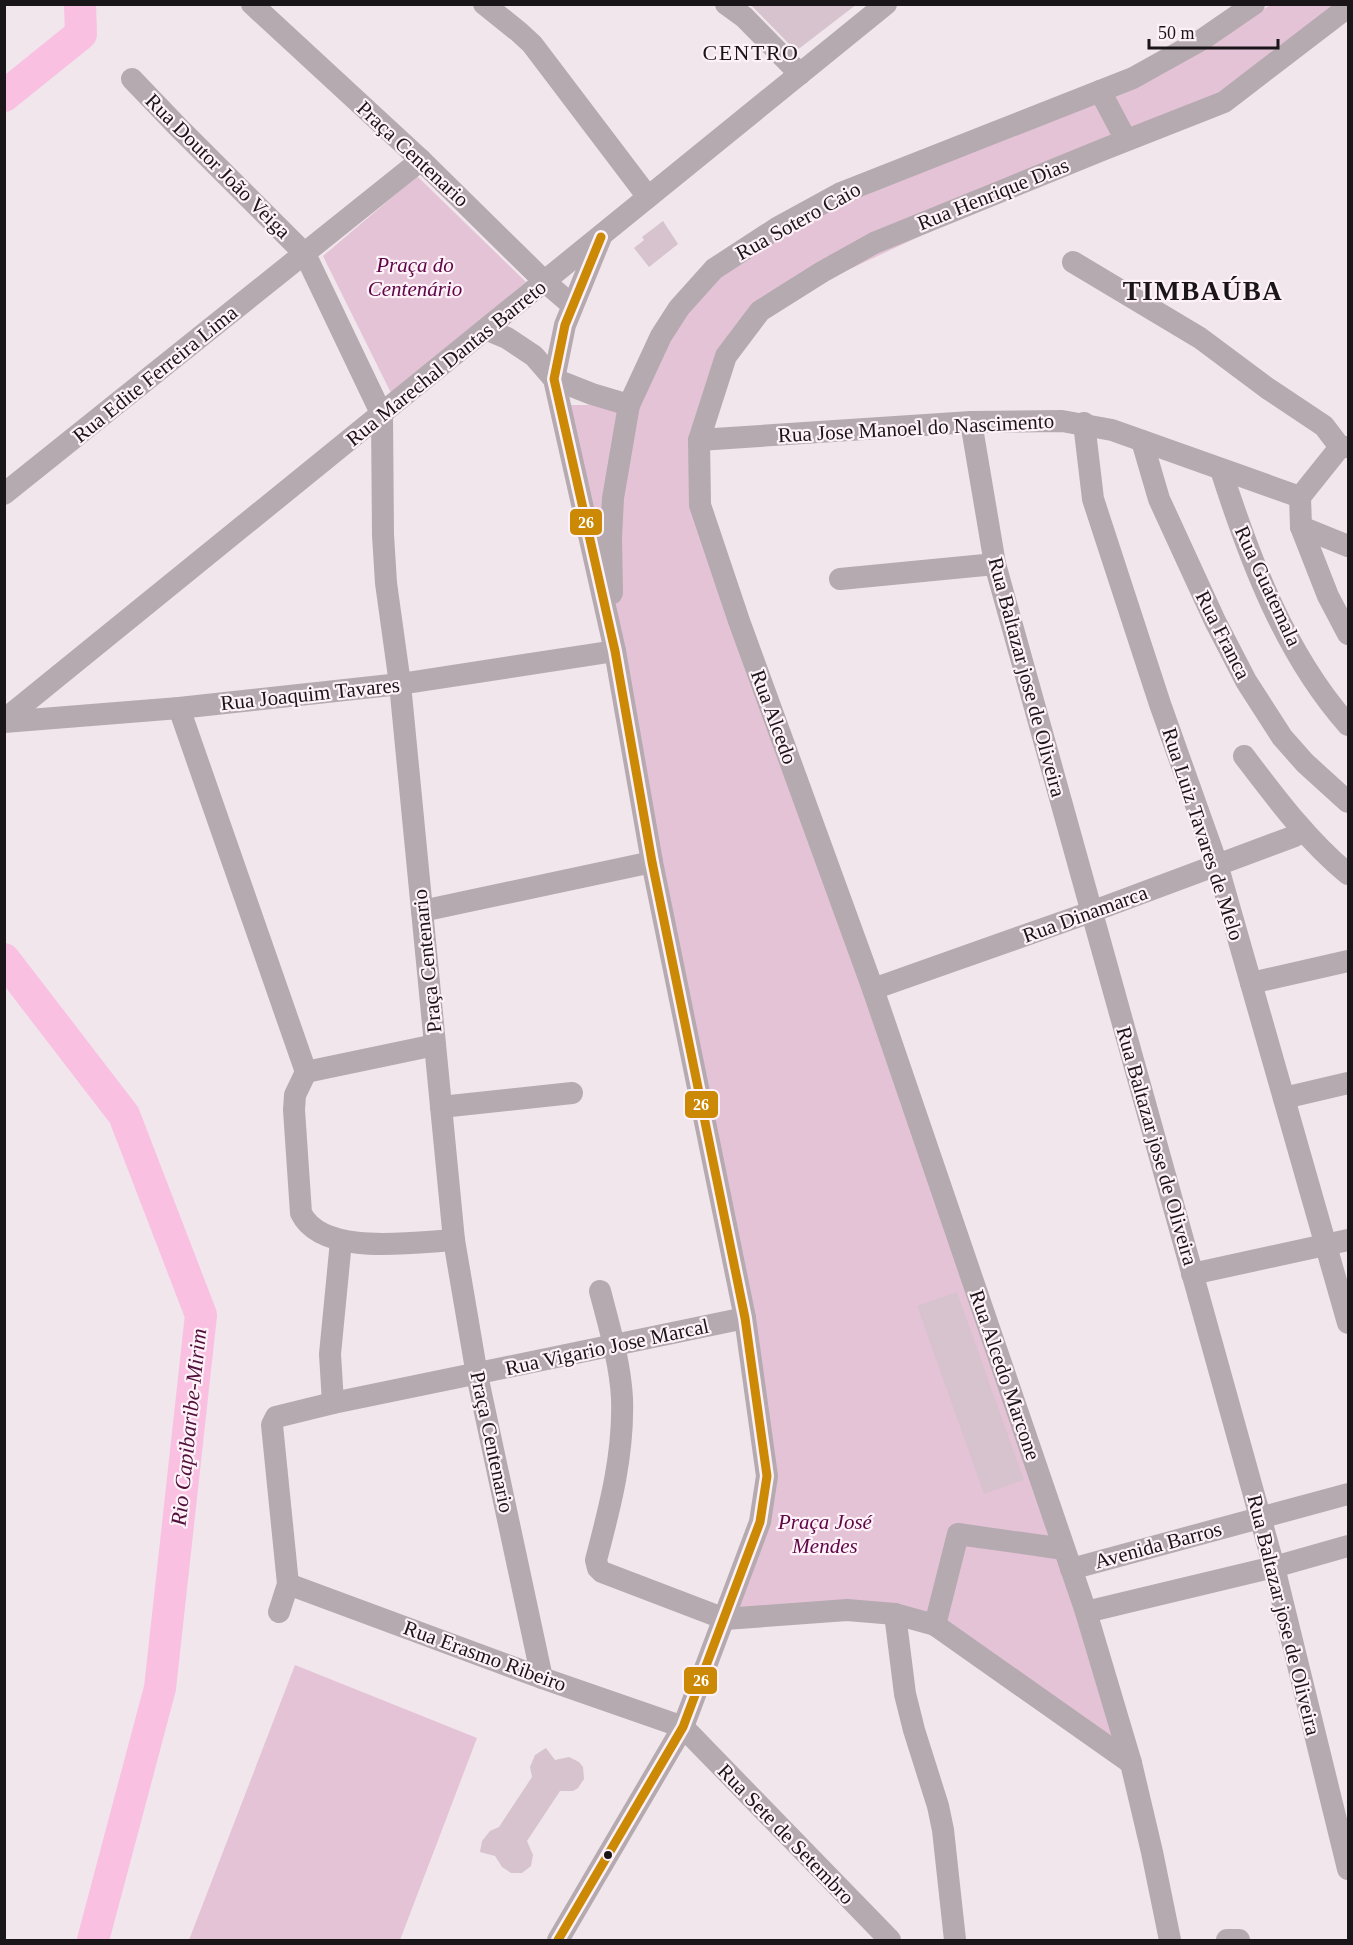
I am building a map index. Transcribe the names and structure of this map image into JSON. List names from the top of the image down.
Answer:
{
  "streets": {
    "street": [
      "Praça Centenario",
      "Rua Doutor João Veiga",
      "Rua Henrique Dias",
      "Rua Sotero Caio",
      "Rua Marechal Dantas Barreto",
      "Rua Edite Ferreira Lima",
      "Rua Jose Manoel do Nascimento",
      "Rua Guatemala",
      "Rua Franca",
      "Rua Baltazar jose de Oliveira",
      "Rua Joaquim Tavares",
      "Rua Alcedo",
      "Rua Luiz Tavares de Melo",
      "Rua Dinamarca",
      "Rua Vigario Jose Marcal",
      "Rua Alcedo Marcone",
      "Avenida Barros",
      "Rua Erasmo Ribeiro",
      "Rua Sete de Setembro"
    ]
  },
  "crossings": [
    ["Praça Centenario", "Rua Doutor João Veiga"],
    ["Praça Centenario", "Rua Marechal Dantas Barreto"],
    ["Praça Centenario", "Rua Edite Ferreira Lima"],
    ["Praça Centenario", "Rua Joaquim Tavares"],
    ["Praça Centenario", "Rua Vigario Jose Marcal"],
    ["Praça Centenario", "Rua Erasmo Ribeiro"],
    ["Rua Doutor João Veiga", "Rua Edite Ferreira Lima"],
    ["Rua Henrique Dias", "Rua Jose Manoel do Nascimento"],
    ["Rua Henrique Dias", "Rua Alcedo"],
    ["Rua Sotero Caio", "Rua Joaquim Tavares"],
    ["Rua Marechal Dantas Barreto", "Rua Joaquim Tavares"],
    ["Rua Jose Manoel do Nascimento", "Rua Guatemala"],
    ["Rua Jose Manoel do Nascimento", "Rua Franca"],
    ["Rua Jose Manoel do Nascimento", "Rua Baltazar jose de Oliveira"],
    ["Rua Jose Manoel do Nascimento", "Rua Alcedo"],
    ["Rua Jose Manoel do Nascimento", "Rua Luiz Tavares de Melo"],
    ["Rua Baltazar jose de Oliveira", "Rua Dinamarca"],
    ["Rua Baltazar jose de Oliveira", "Avenida Barros"],
    ["Rua Alcedo", "Rua Dinamarca"],
    ["Rua Alcedo", "Rua Alcedo Marcone"],
    ["Rua Luiz Tavares de Melo", "Rua Dinamarca"],
    ["Rua Dinamarca", "Rua Alcedo Marcone"],
    ["Rua Vigario Jose Marcal", "Rua Erasmo Ribeiro"],
    ["Rua Alcedo Marcone", "Avenida Barros"],
    ["Rua Erasmo Ribeiro", "Rua Sete de Setembro"]
  ],
  "districts": ["CENTRO", "TIMBAÚBA"],
  "water": ["Rio Capibaribe-Mirim"],
  "parks": ["Praça do Centenário", "Praça José Mendes"],
  "lines": ["transit line 26"],
  "scale_bar": "50 m"
}
